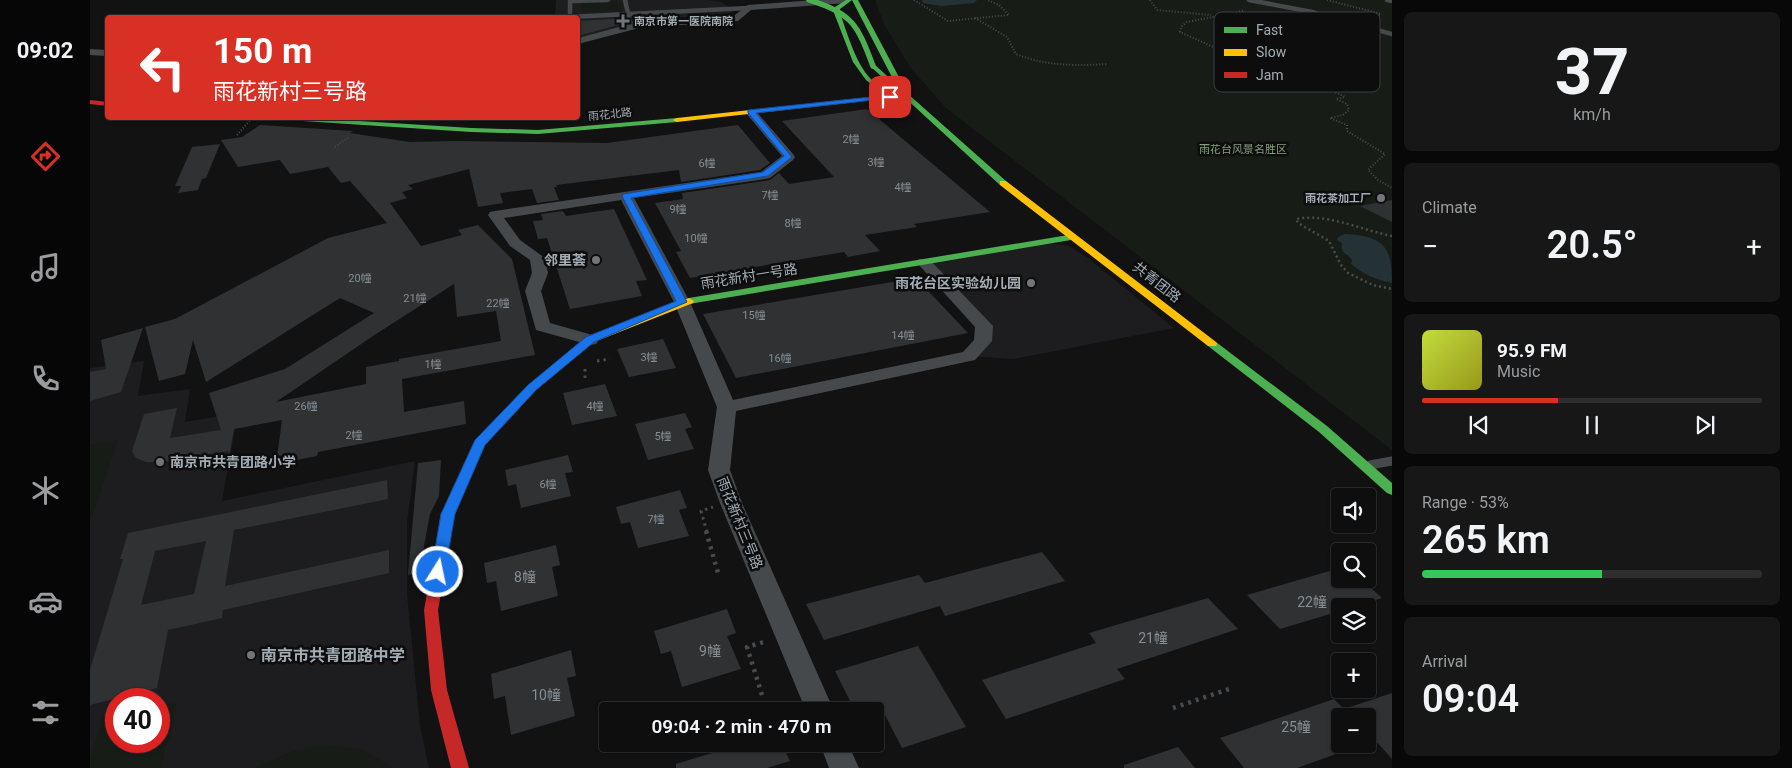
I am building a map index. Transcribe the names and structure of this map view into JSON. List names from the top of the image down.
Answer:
{
  "streets": {
    "street": [
      "雨花北路",
      "雨花新村一号路",
      "共青团路",
      "雨花新村三号路"
    ]
  },
  "crossings": [
    ["雨花北路", "共青团路"],
    ["雨花新村一号路", "共青团路"]
  ],
  "parks": ["雨花台风景名胜区"],
  "places": {
    "health": ["南京市第一医院南院"],
    "other": [
      "雨花茶加工厂",
      "邻里荟",
      "雨花台区实验幼儿园",
      "南京市共青团路小学",
      "南京市共青团路中学"
    ]
  },
  "house_numbers": [
    "2幢",
    "3幢",
    "6幢",
    "4幢",
    "7幢",
    "9幢",
    "8幢",
    "10幢",
    "20幢",
    "21幢",
    "22幢",
    "15幢",
    "14幢",
    "3幢",
    "16幢",
    "1幢",
    "26幢",
    "4幢",
    "2幢",
    "5幢",
    "6幢",
    "7幢",
    "8幢",
    "22幢",
    "21幢",
    "9幢",
    "10幢",
    "25幢"
  ],
  "legend": ["Fast", "Slow", "Jam"],
  "page": {
    "tabs": "09:02",
    "tile": [
      ["37", "km/h"],
      "Climate",
      ["Range · 53%", "265 km"],
      ["Arrival", "09:04"]
    ],
    "turn": ["150 m", "雨花新村三号路"],
    "heat": ["−", "20.5°", "+"],
    "song": ["95.9 FM", "Music"],
    "map_buttons": ["+", "−"],
    "limit": "40",
    "trip": "09:04 · 2 min · 470 m"
  }
}
